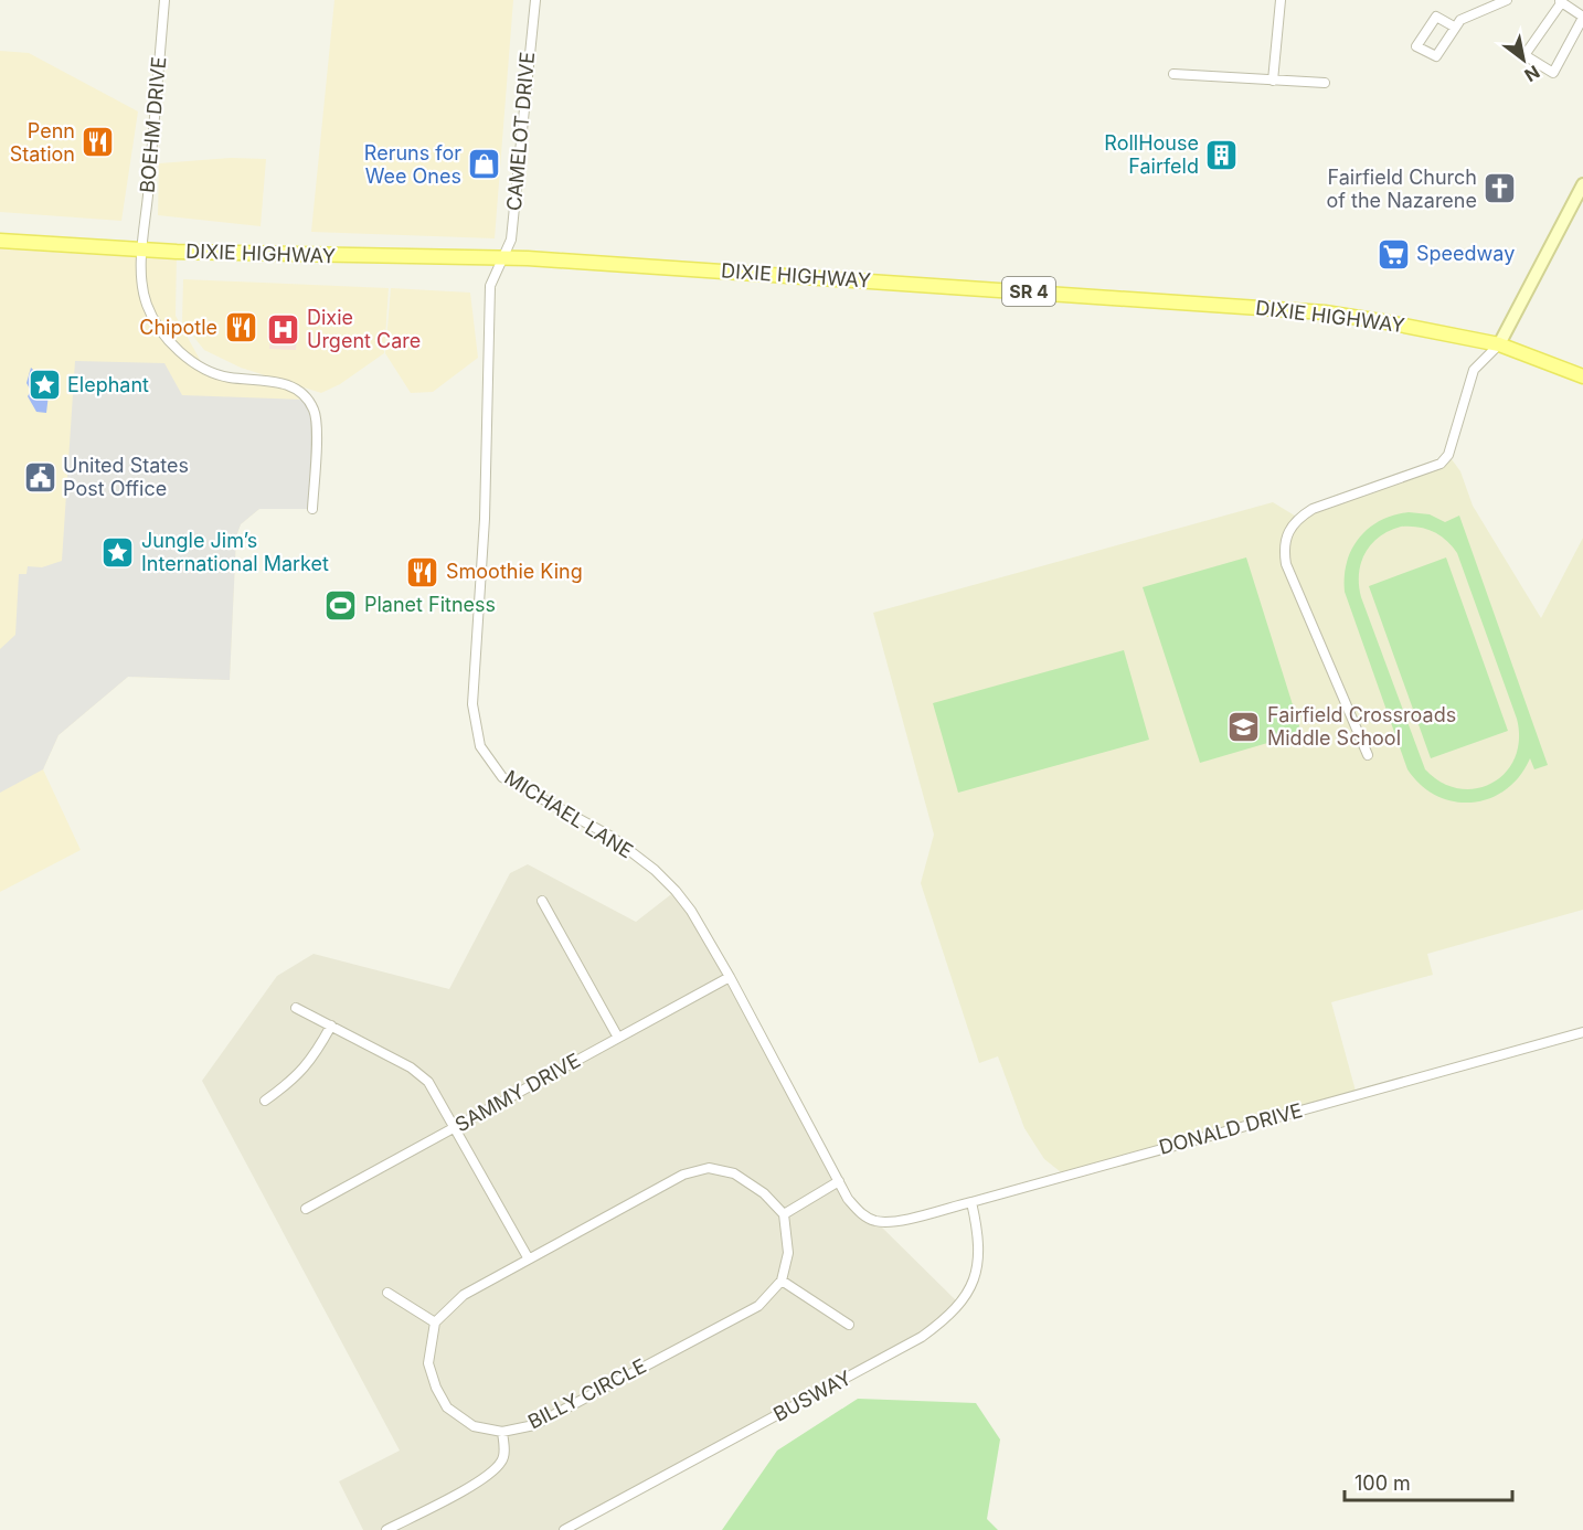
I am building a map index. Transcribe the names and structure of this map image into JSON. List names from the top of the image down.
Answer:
{
  "streets": {
    "main road": ["DIXIE HIGHWAY", "SR 4"],
    "street": [
      "BOEHM DRIVE",
      "CAMELOT DRIVE",
      "MICHAEL LANE",
      "SAMMY DRIVE",
      "DONALD DRIVE",
      "BILLY CIRCLE",
      "BUSWAY"
    ]
  },
  "crossings": [
    ["BOEHM DRIVE", "DIXIE HIGHWAY"],
    ["CAMELOT DRIVE", "DIXIE HIGHWAY"],
    ["CAMELOT DRIVE", "MICHAEL LANE"],
    ["DIXIE HIGHWAY", "MICHAEL LANE"],
    ["MICHAEL LANE", "SAMMY DRIVE"],
    ["MICHAEL LANE", "DONALD DRIVE"],
    ["DONALD DRIVE", "BUSWAY"]
  ],
  "places": {
    "restaurant": ["Penn Station", "Chipotle", "Smoothie King"],
    "building": ["RollHouse Fairfeld"],
    "shop": ["Reruns for Wee Ones"],
    "church": ["Fairfield Church of the Nazarene"],
    "supermarket": ["Speedway"],
    "hospital": ["Dixie Urgent Care"],
    "place": ["Elephant", "Jungle Jim’s International Market"],
    "public building": ["United States Post Office"],
    "sports": ["Planet Fitness"],
    "school or university": ["Fairfield Crossroads Middle School"]
  },
  "scale_bar": "100 m",
  "north": "bottom right"
}
